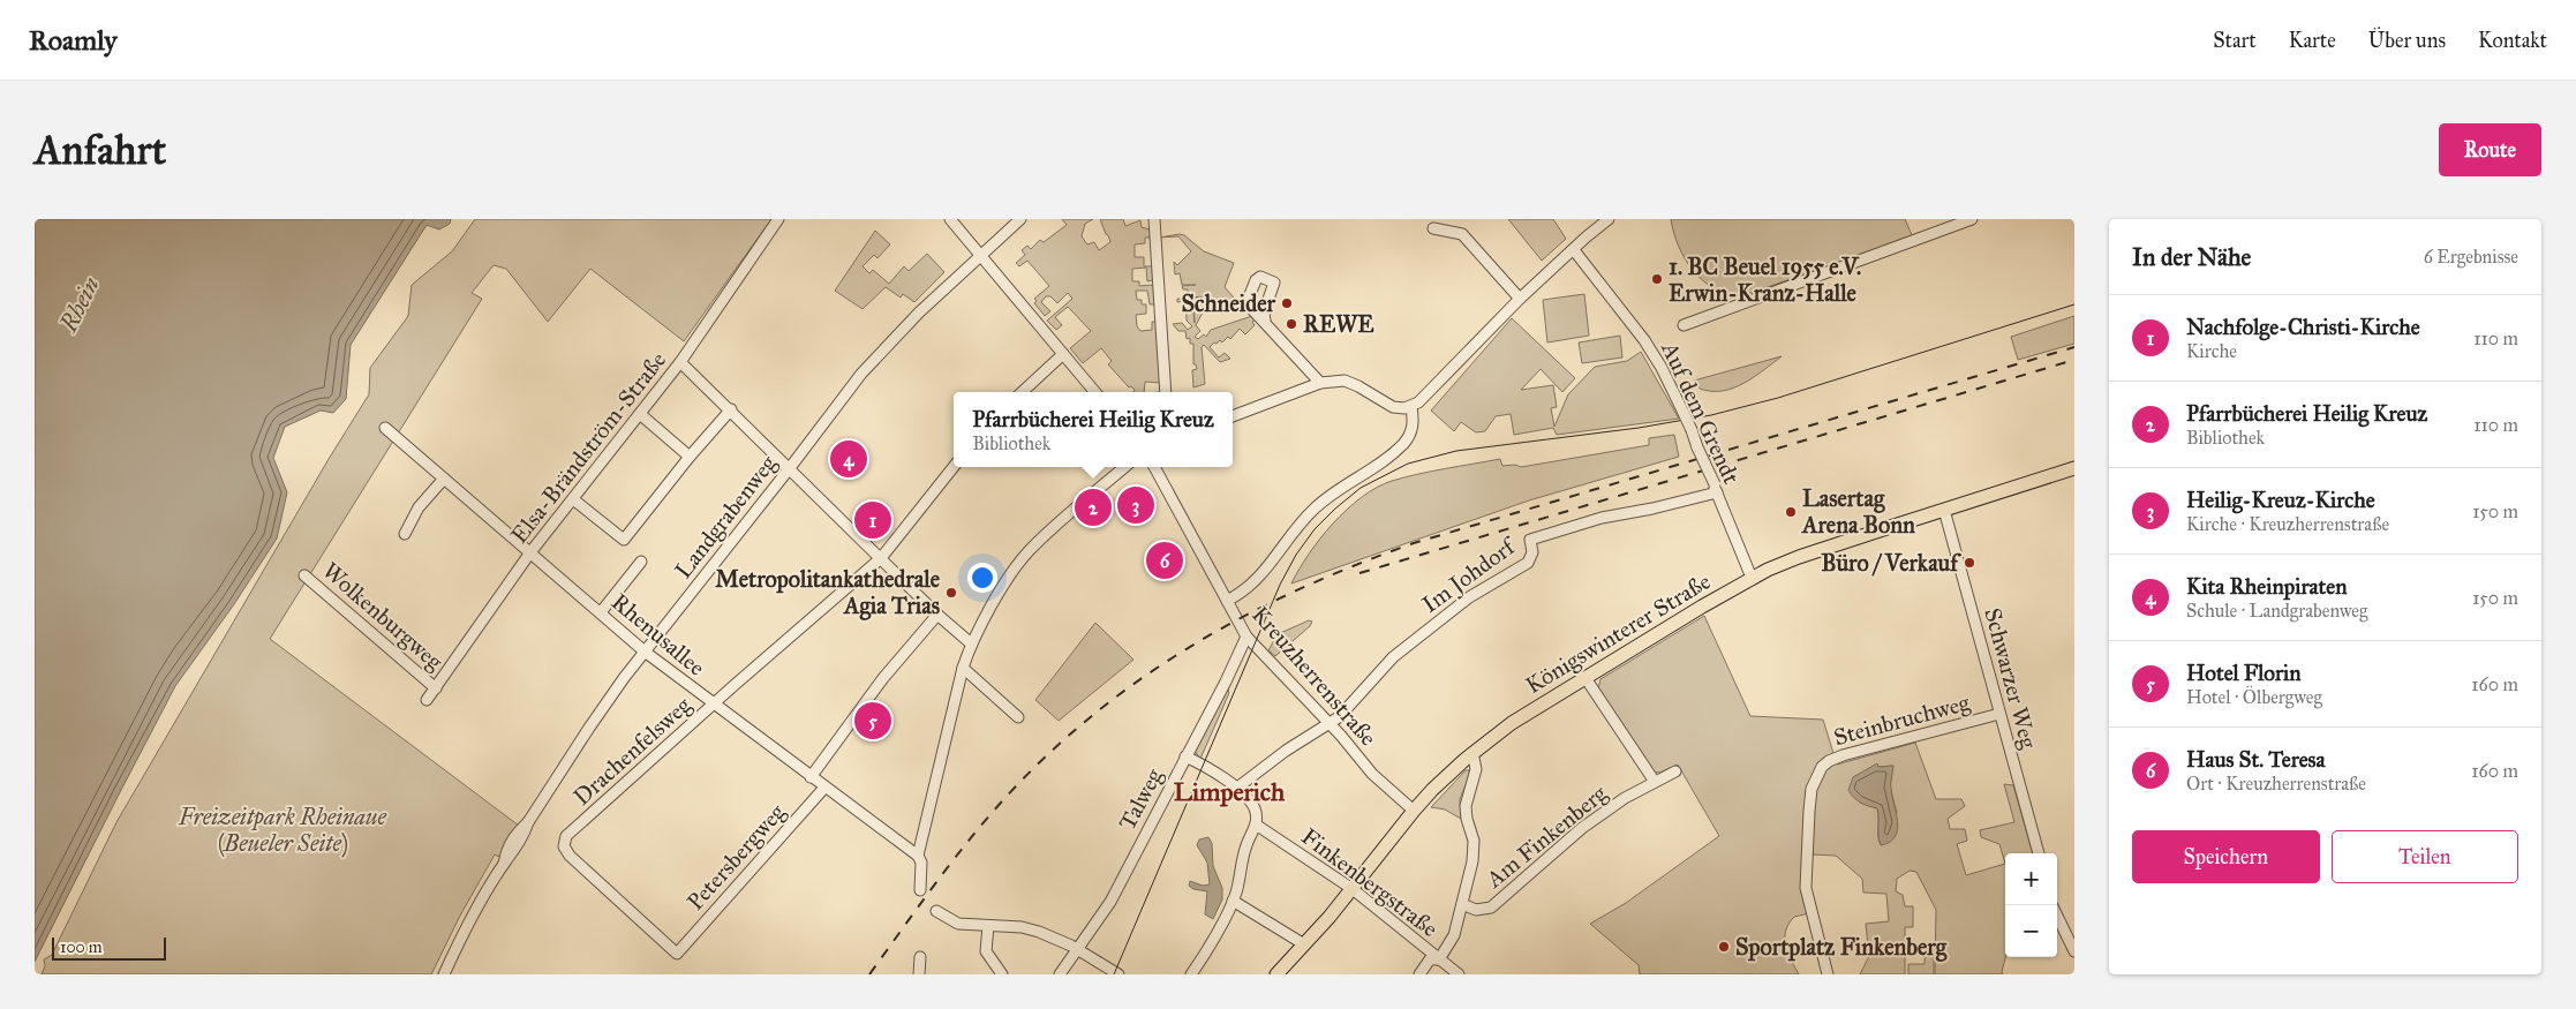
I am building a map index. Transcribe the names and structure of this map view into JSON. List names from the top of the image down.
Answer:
{
  "streets": {
    "main road": ["Königswinterer Straße"],
    "street": [
      "Auf dem Grendt",
      "Elsa-Brändström-Straße",
      "Landgrabenweg",
      "Im Johdorf",
      "Wolkenburgweg",
      "Rhenusallee",
      "Kreuzherrenstraße",
      "Schwarzer Weg",
      "Steinbruchweg",
      "Drachenfelsweg",
      "Talweg",
      "Am Finkenberg",
      "Petersbergweg",
      "Finkenbergstraße"
    ]
  },
  "crossings": [
    ["Auf dem Grendt", "Im Johdorf"],
    ["Auf dem Grendt", "Königswinterer Straße"],
    ["Elsa-Brändström-Straße", "Wolkenburgweg"],
    ["Elsa-Brändström-Straße", "Rhenusallee"],
    ["Landgrabenweg", "Rhenusallee"],
    ["Im Johdorf", "Kreuzherrenstraße"],
    ["Königswinterer Straße", "Kreuzherrenstraße"],
    ["Königswinterer Straße", "Schwarzer Weg"],
    ["Königswinterer Straße", "Finkenbergstraße"],
    ["Rhenusallee", "Drachenfelsweg"],
    ["Rhenusallee", "Petersbergweg"],
    ["Kreuzherrenstraße", "Talweg"],
    ["Schwarzer Weg", "Steinbruchweg"],
    ["Drachenfelsweg", "Petersbergweg"]
  ],
  "districts": ["Limperich"],
  "water": ["Rhein"],
  "parks": ["Freizeitpark Rheinaue (Beueler Seite)"],
  "places": [
    "1. BC Beuel 1955 e.V. Erwin-Kranz-Halle",
    "Schneider",
    "REWE",
    "Lasertag Arena Bonn",
    "Büro / Verkauf",
    "Metropolitankathedrale Agia Trias",
    "Sportplatz Finkenberg"
  ],
  "scale_bar": "100 m",
  "page": {
    "header": "Roamly",
    "nav": [
      "Start",
      "Karte",
      "Über uns",
      "Kontakt"
    ],
    "buttons": [
      "Route",
      ["Speichern", "Teilen"]
    ],
    "title": "Anfahrt",
    "heading": ["In der Nähe", "6 Ergebnisse"],
    "list": [
      {
        "mark": "1",
        "name": "Nachfolge-Christi-Kirche",
        "note": "Kirche",
        "value": "110 m"
      },
      {
        "mark": "2",
        "name": "Pfarrbücherei Heilig Kreuz",
        "note": "Bibliothek",
        "value": "110 m"
      },
      {
        "mark": "3",
        "name": "Heilig-Kreuz-Kirche",
        "note": "Kirche · Kreuzherrenstraße",
        "value": "150 m"
      },
      {
        "mark": "4",
        "name": "Kita Rheinpiraten",
        "note": "Schule · Landgrabenweg",
        "value": "150 m"
      },
      {
        "mark": "5",
        "name": "Hotel Florin",
        "note": "Hotel · Ölbergweg",
        "value": "160 m"
      },
      {
        "mark": "6",
        "name": "Haus St. Teresa",
        "note": "Ort · Kreuzherrenstraße",
        "value": "160 m"
      }
    ],
    "popup": ["Pfarrbücherei Heilig Kreuz", "Bibliothek"],
    "pins": [
      "4",
      "3",
      "2",
      "1",
      "6",
      "5"
    ],
    "map_buttons": ["+", "−"],
    "scale": "100 m"
  }
}
